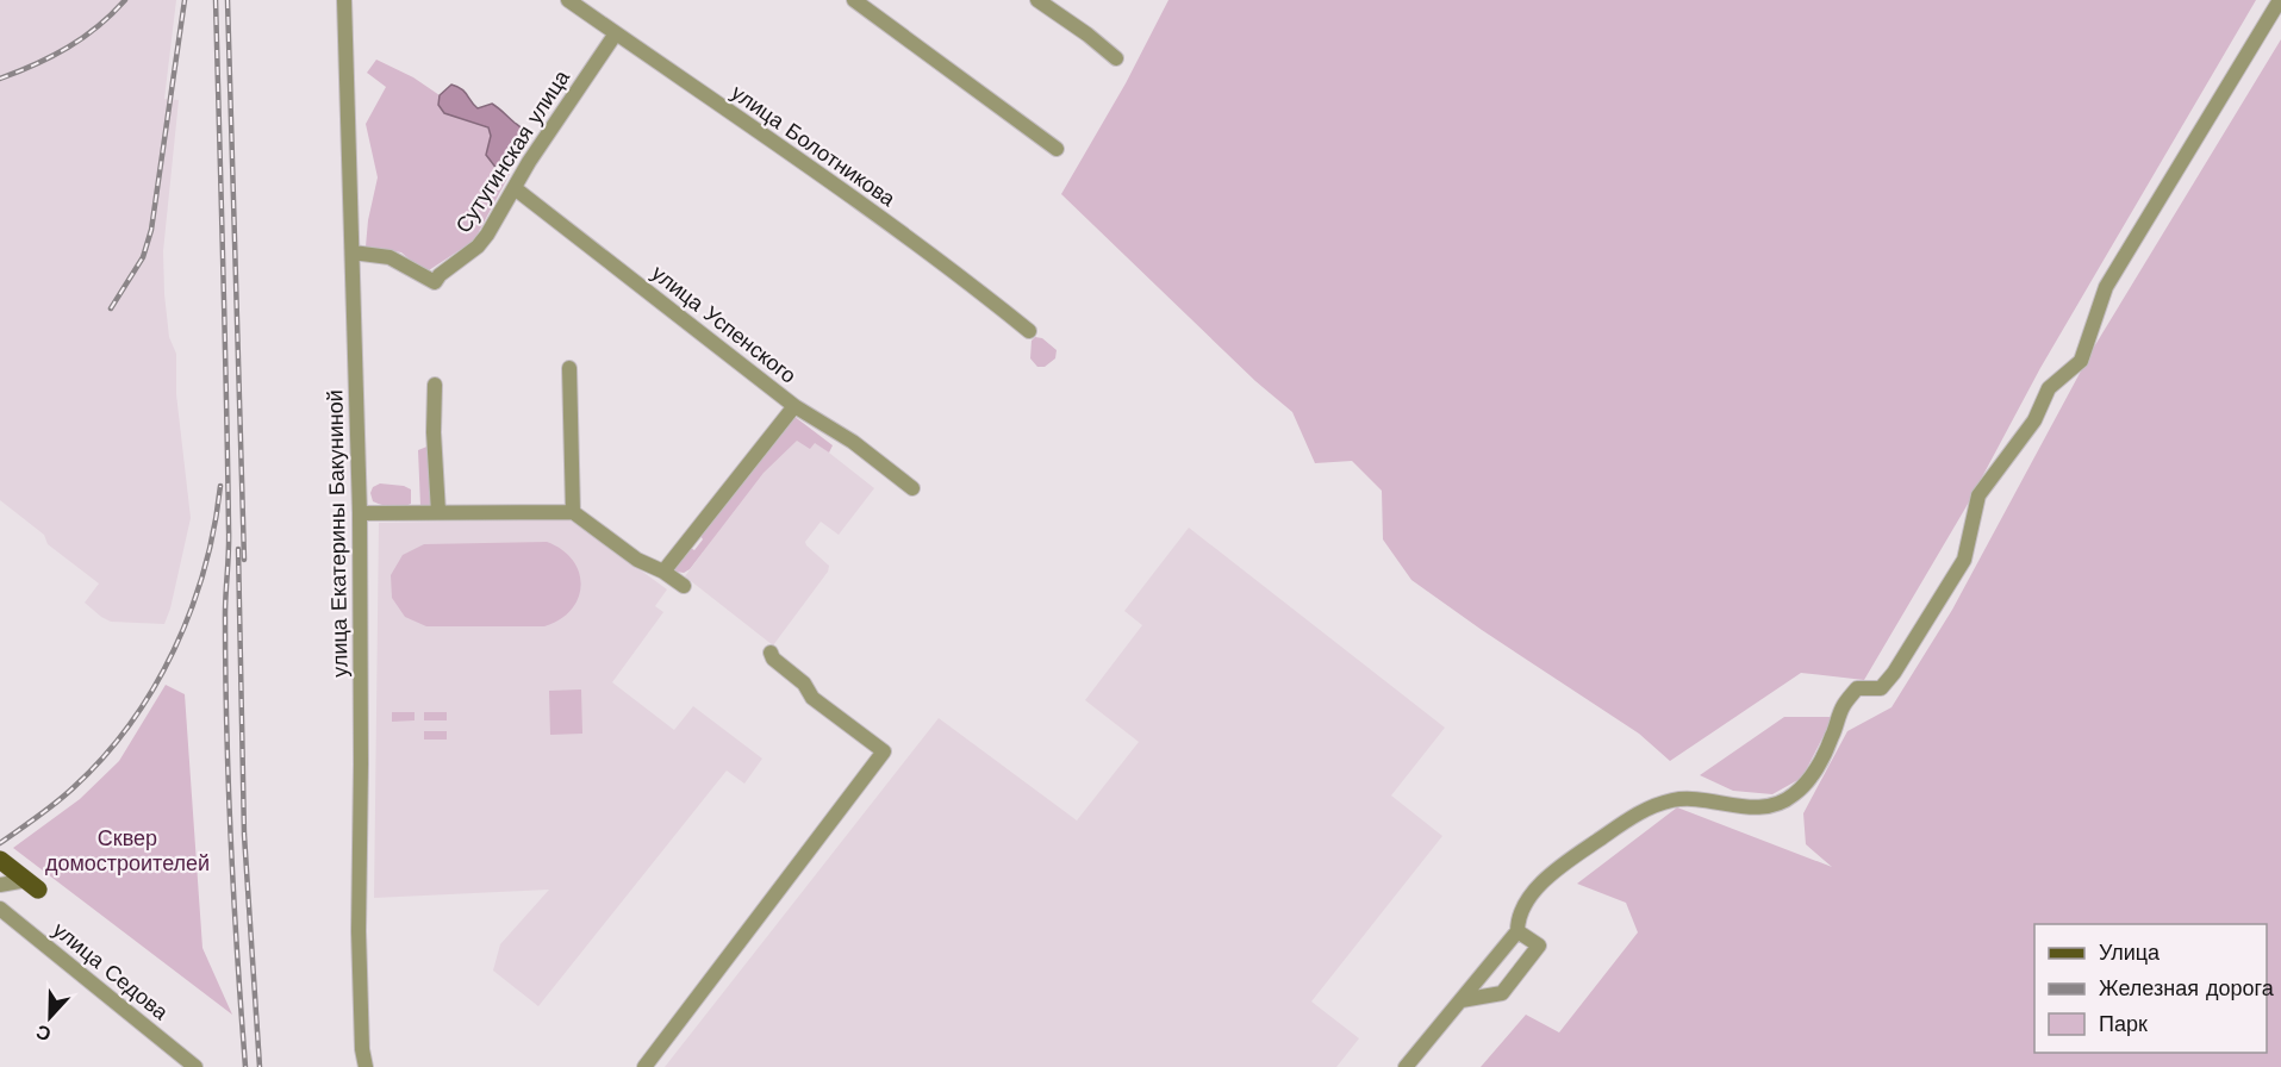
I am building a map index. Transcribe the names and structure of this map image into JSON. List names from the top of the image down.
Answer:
{
  "streets": {
    "street": [
      "улица Болотникова",
      "Сутугинская улица",
      "улица Успенского",
      "улица Екатерины Бакуниной",
      "улица Седова"
    ]
  },
  "crossings": [
    ["улица Болотникова", "Сутугинская улица"],
    ["Сутугинская улица", "улица Успенского"],
    ["Сутугинская улица", "улица Екатерины Бакуниной"]
  ],
  "parks": ["Сквер домостроителей"],
  "legend": ["Улица", "Железная дорога", "Парк"],
  "north": "bottom"
}
